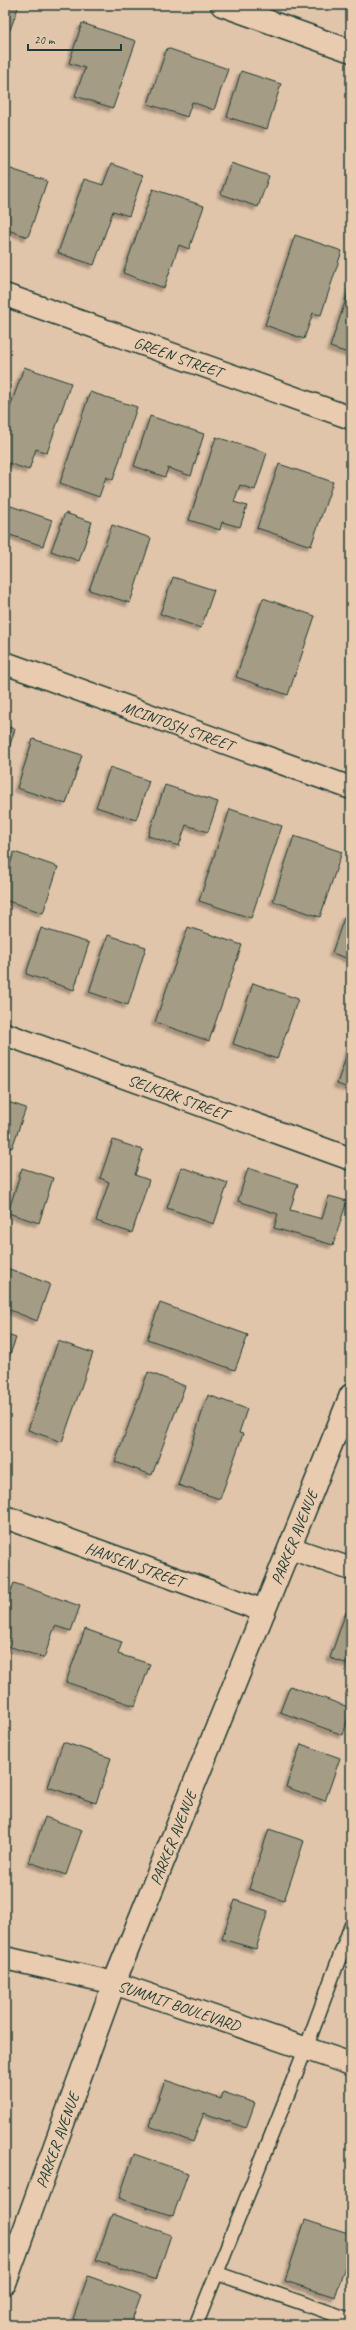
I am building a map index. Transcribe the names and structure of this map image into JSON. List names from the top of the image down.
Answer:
{
  "streets": {
    "street": [
      "GREEN STREET",
      "MCINTOSH STREET",
      "SELKIRK STREET",
      "PARKER AVENUE",
      "HANSEN STREET",
      "SUMMIT BOULEVARD"
    ]
  },
  "crossings": [
    ["PARKER AVENUE", "HANSEN STREET"],
    ["PARKER AVENUE", "SUMMIT BOULEVARD"]
  ],
  "scale_bar": "20 m"
}
